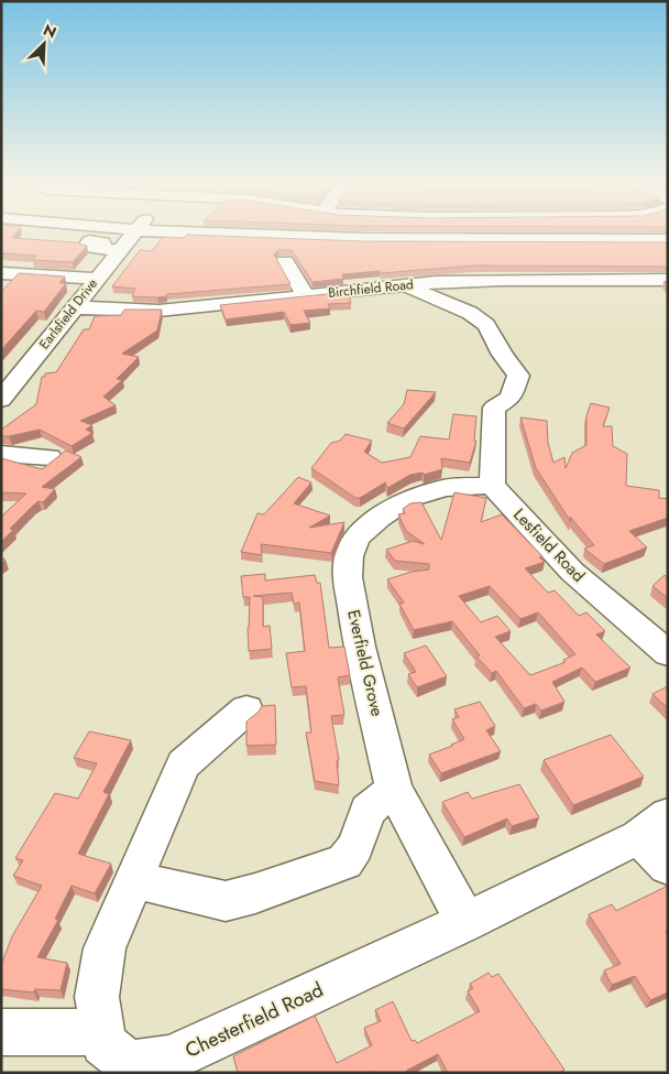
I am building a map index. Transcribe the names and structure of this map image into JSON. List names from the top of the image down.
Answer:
{
  "streets": {
    "street": [
      "Birchfield Road",
      "Earlsfield Drive",
      "Lesfield Road",
      "Everfield Grove",
      "Chesterfield Road"
    ]
  },
  "crossings": [
    ["Birchfield Road", "Earlsfield Drive"],
    ["Lesfield Road", "Everfield Grove"],
    ["Everfield Grove", "Chesterfield Road"]
  ],
  "north": "top right"
}
